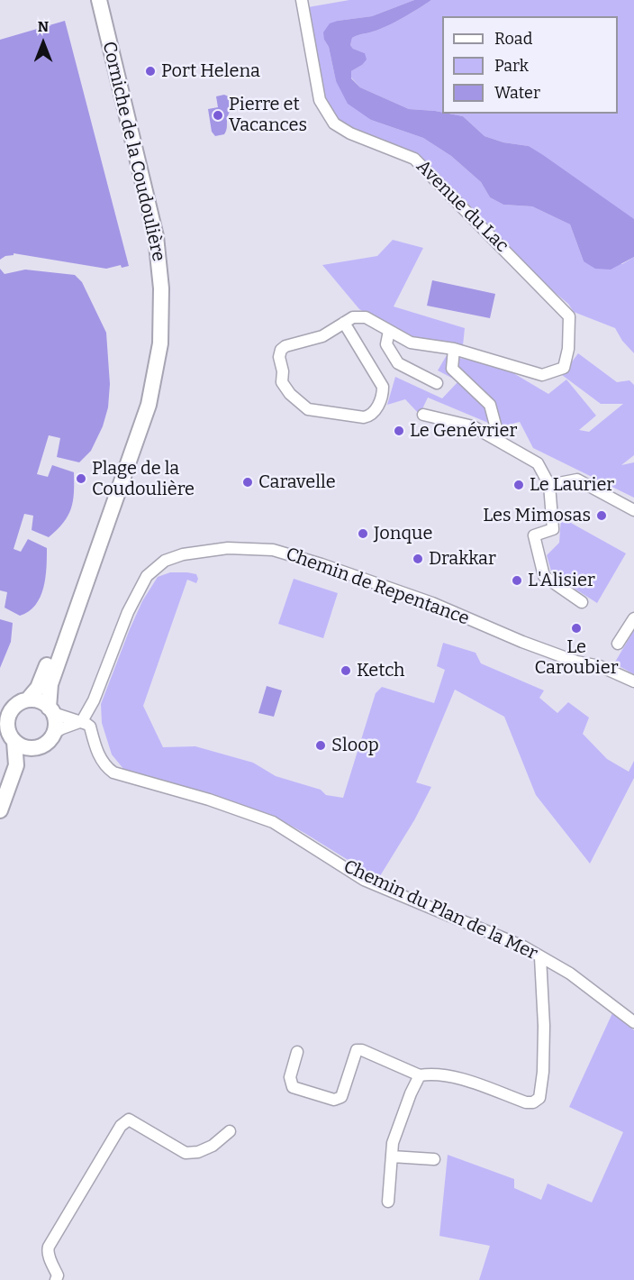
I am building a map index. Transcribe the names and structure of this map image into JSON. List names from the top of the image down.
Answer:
{
  "streets": {
    "main road": ["Corniche de la Coudoulière"],
    "street": ["Avenue du Lac", "Chemin de Repentance", "Chemin du Plan de la Mer"]
  },
  "crossings": [
    ["Chemin de Repentance", "Chemin du Plan de la Mer"]
  ],
  "places": [
    "Port Helena",
    "Pierre et Vacances",
    "Le Genévrier",
    "Plage de la Coudoulière",
    "Caravelle",
    "Le Laurier",
    "Les Mimosas",
    "Jonque",
    "Drakkar",
    "L'Alisier",
    "Le Caroubier",
    "Ketch",
    "Sloop"
  ],
  "legend": ["Road", "Park", "Water"],
  "north": "top"
}
